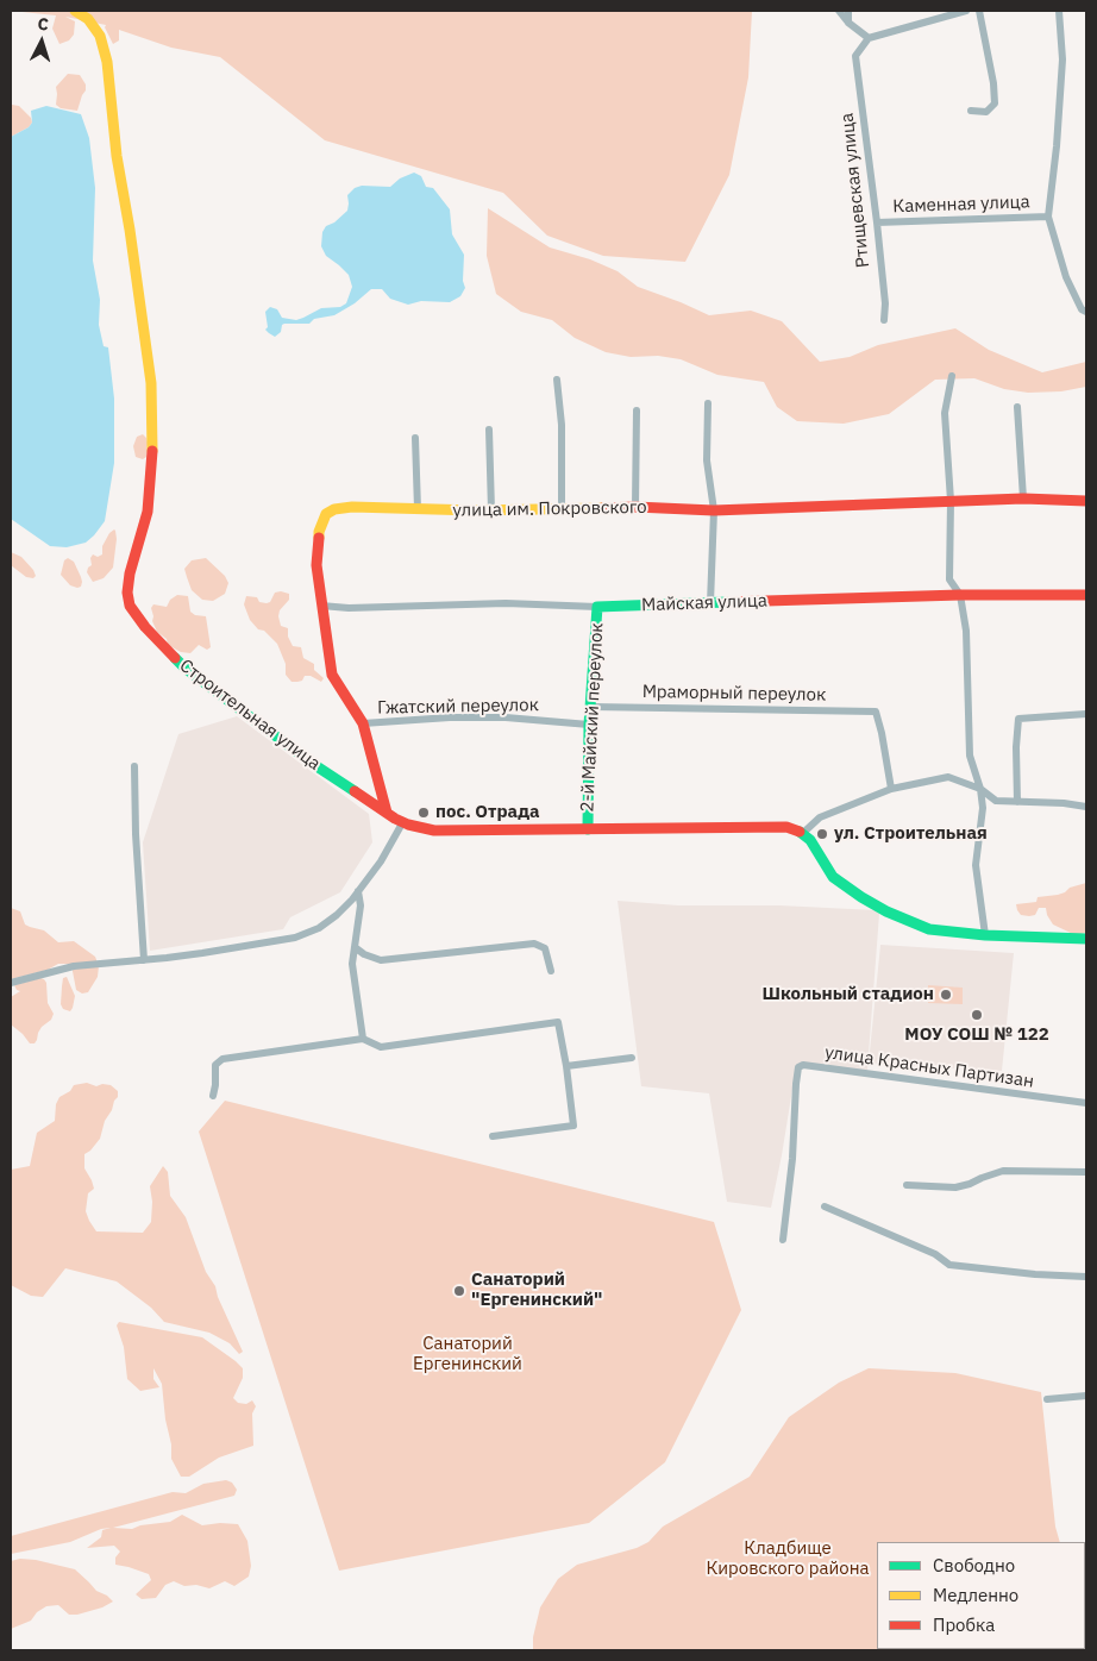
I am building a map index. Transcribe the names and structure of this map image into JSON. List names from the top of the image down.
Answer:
{
  "streets": {
    "street": [
      "Ртищевская улица",
      "Каменная улица",
      "улица им. Покровского",
      "Майская улица",
      "Мраморный переулок",
      "Гжатский переулок",
      "Строительная улица",
      "2-й Майский переулок",
      "улица Красных Партизан"
    ]
  },
  "crossings": [
    ["Ртищевская улица", "Каменная улица"],
    ["улица им. Покровского", "Майская улица"],
    ["улица им. Покровского", "Гжатский переулок"],
    ["улица им. Покровского", "Строительная улица"],
    ["Майская улица", "2-й Майский переулок"],
    ["Мраморный переулок", "2-й Майский переулок"],
    ["Гжатский переулок", "2-й Майский переулок"],
    ["Строительная улица", "2-й Майский переулок"]
  ],
  "parks": ["Санаторий Ергенинский", "Кладбище Кировского района"],
  "places": [
    "пос. Отрада",
    "ул. Строительная",
    "Школьный стадион",
    "МОУ СОШ № 122",
    "Санаторий \"Ергенинский\""
  ],
  "legend": ["Свободно", "Медленно", "Пробка"],
  "north": "top"
}
